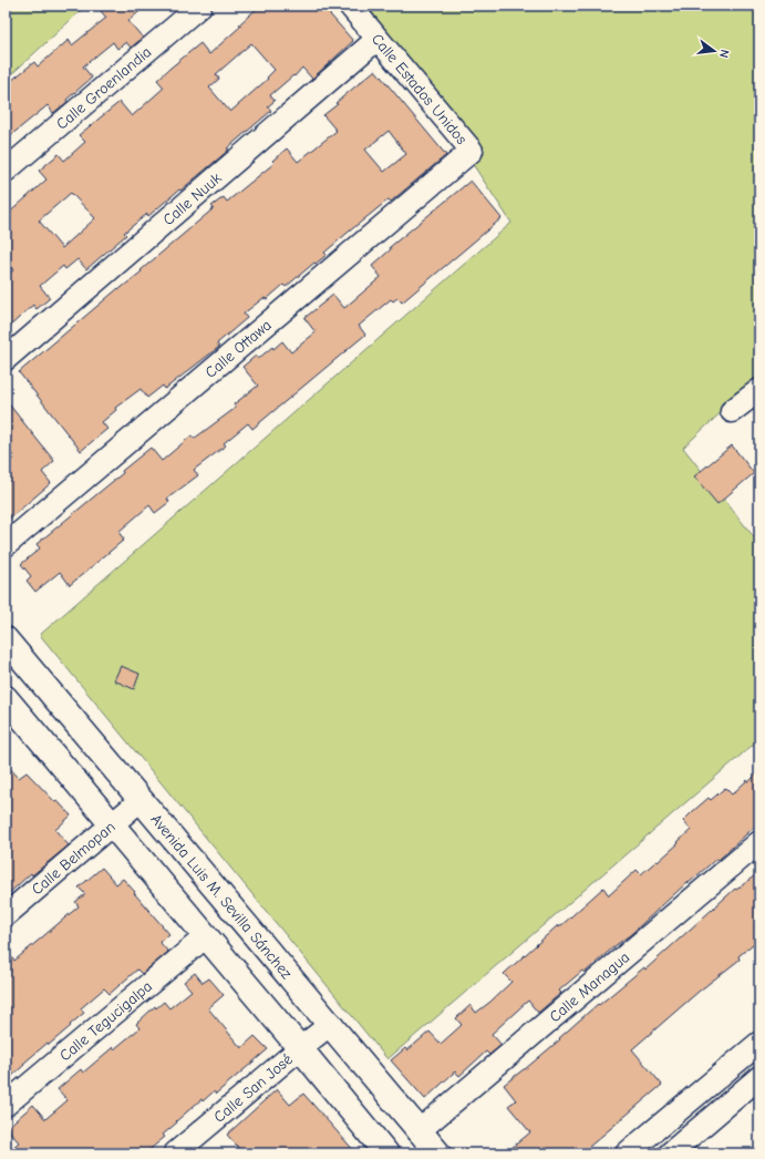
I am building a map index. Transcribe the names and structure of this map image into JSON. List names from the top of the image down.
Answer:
{
  "streets": {
    "street": [
      "Calle Groenlandia",
      "Calle Estados Unidos",
      "Calle Nuuk",
      "Calle Ottawa",
      "Calle Belmopan",
      "Avenida Luis M. Sevilla Sánchez",
      "Calle Managua",
      "Calle Tegucigalpa",
      "Calle San José"
    ]
  },
  "crossings": [
    ["Calle Estados Unidos", "Calle Nuuk"],
    ["Calle Estados Unidos", "Calle Ottawa"],
    ["Calle Belmopan", "Avenida Luis M. Sevilla Sánchez"],
    ["Avenida Luis M. Sevilla Sánchez", "Calle Managua"],
    ["Avenida Luis M. Sevilla Sánchez", "Calle San José"]
  ],
  "north": "right"
}
